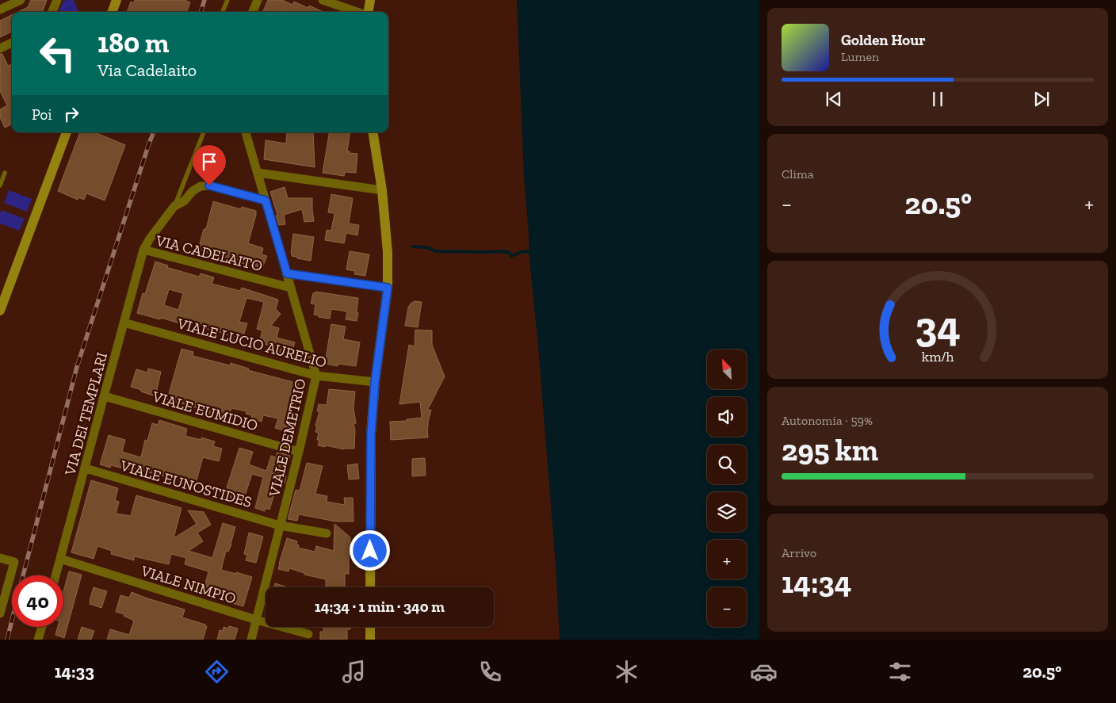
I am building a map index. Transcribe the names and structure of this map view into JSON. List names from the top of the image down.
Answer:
{
  "streets": {
    "street": [
      "VIA CADELAITO",
      "VIALE LUCIO AURELIO",
      "VIALE EUMIDIO",
      "VIA DEI TEMPLARI",
      "VIALE DEMETRIO",
      "VIALE EUNOSTIDES",
      "VIALE NIMPIO"
    ]
  },
  "crossings": [
    ["VIA CADELAITO", "VIA DEI TEMPLARI"],
    ["VIA CADELAITO", "VIALE DEMETRIO"],
    ["VIALE LUCIO AURELIO", "VIA DEI TEMPLARI"],
    ["VIALE LUCIO AURELIO", "VIALE DEMETRIO"],
    ["VIALE EUMIDIO", "VIA DEI TEMPLARI"],
    ["VIALE EUMIDIO", "VIALE DEMETRIO"],
    ["VIA DEI TEMPLARI", "VIALE DEMETRIO"],
    ["VIA DEI TEMPLARI", "VIALE EUNOSTIDES"],
    ["VIA DEI TEMPLARI", "VIALE NIMPIO"],
    ["VIALE DEMETRIO", "VIALE EUNOSTIDES"],
    ["VIALE DEMETRIO", "VIALE NIMPIO"]
  ],
  "north": "top left",
  "page": {
    "turn": ["180 m", "Via Cadelaito"],
    "song": ["Golden Hour", "Lumen"],
    "then": "Poi",
    "tile": [
      "Clima",
      ["Autonomia · 59%", "295 km"],
      ["Arrivo", "14:34"]
    ],
    "heat": ["−", "20.5°", "+"],
    "map_buttons": ["+", "−"],
    "limit": "40",
    "trip": "14:34 · 1 min · 340 m",
    "tabs": ["14:33", "20.5°"],
    "gauge": ["34", "km/h"]
  }
}
